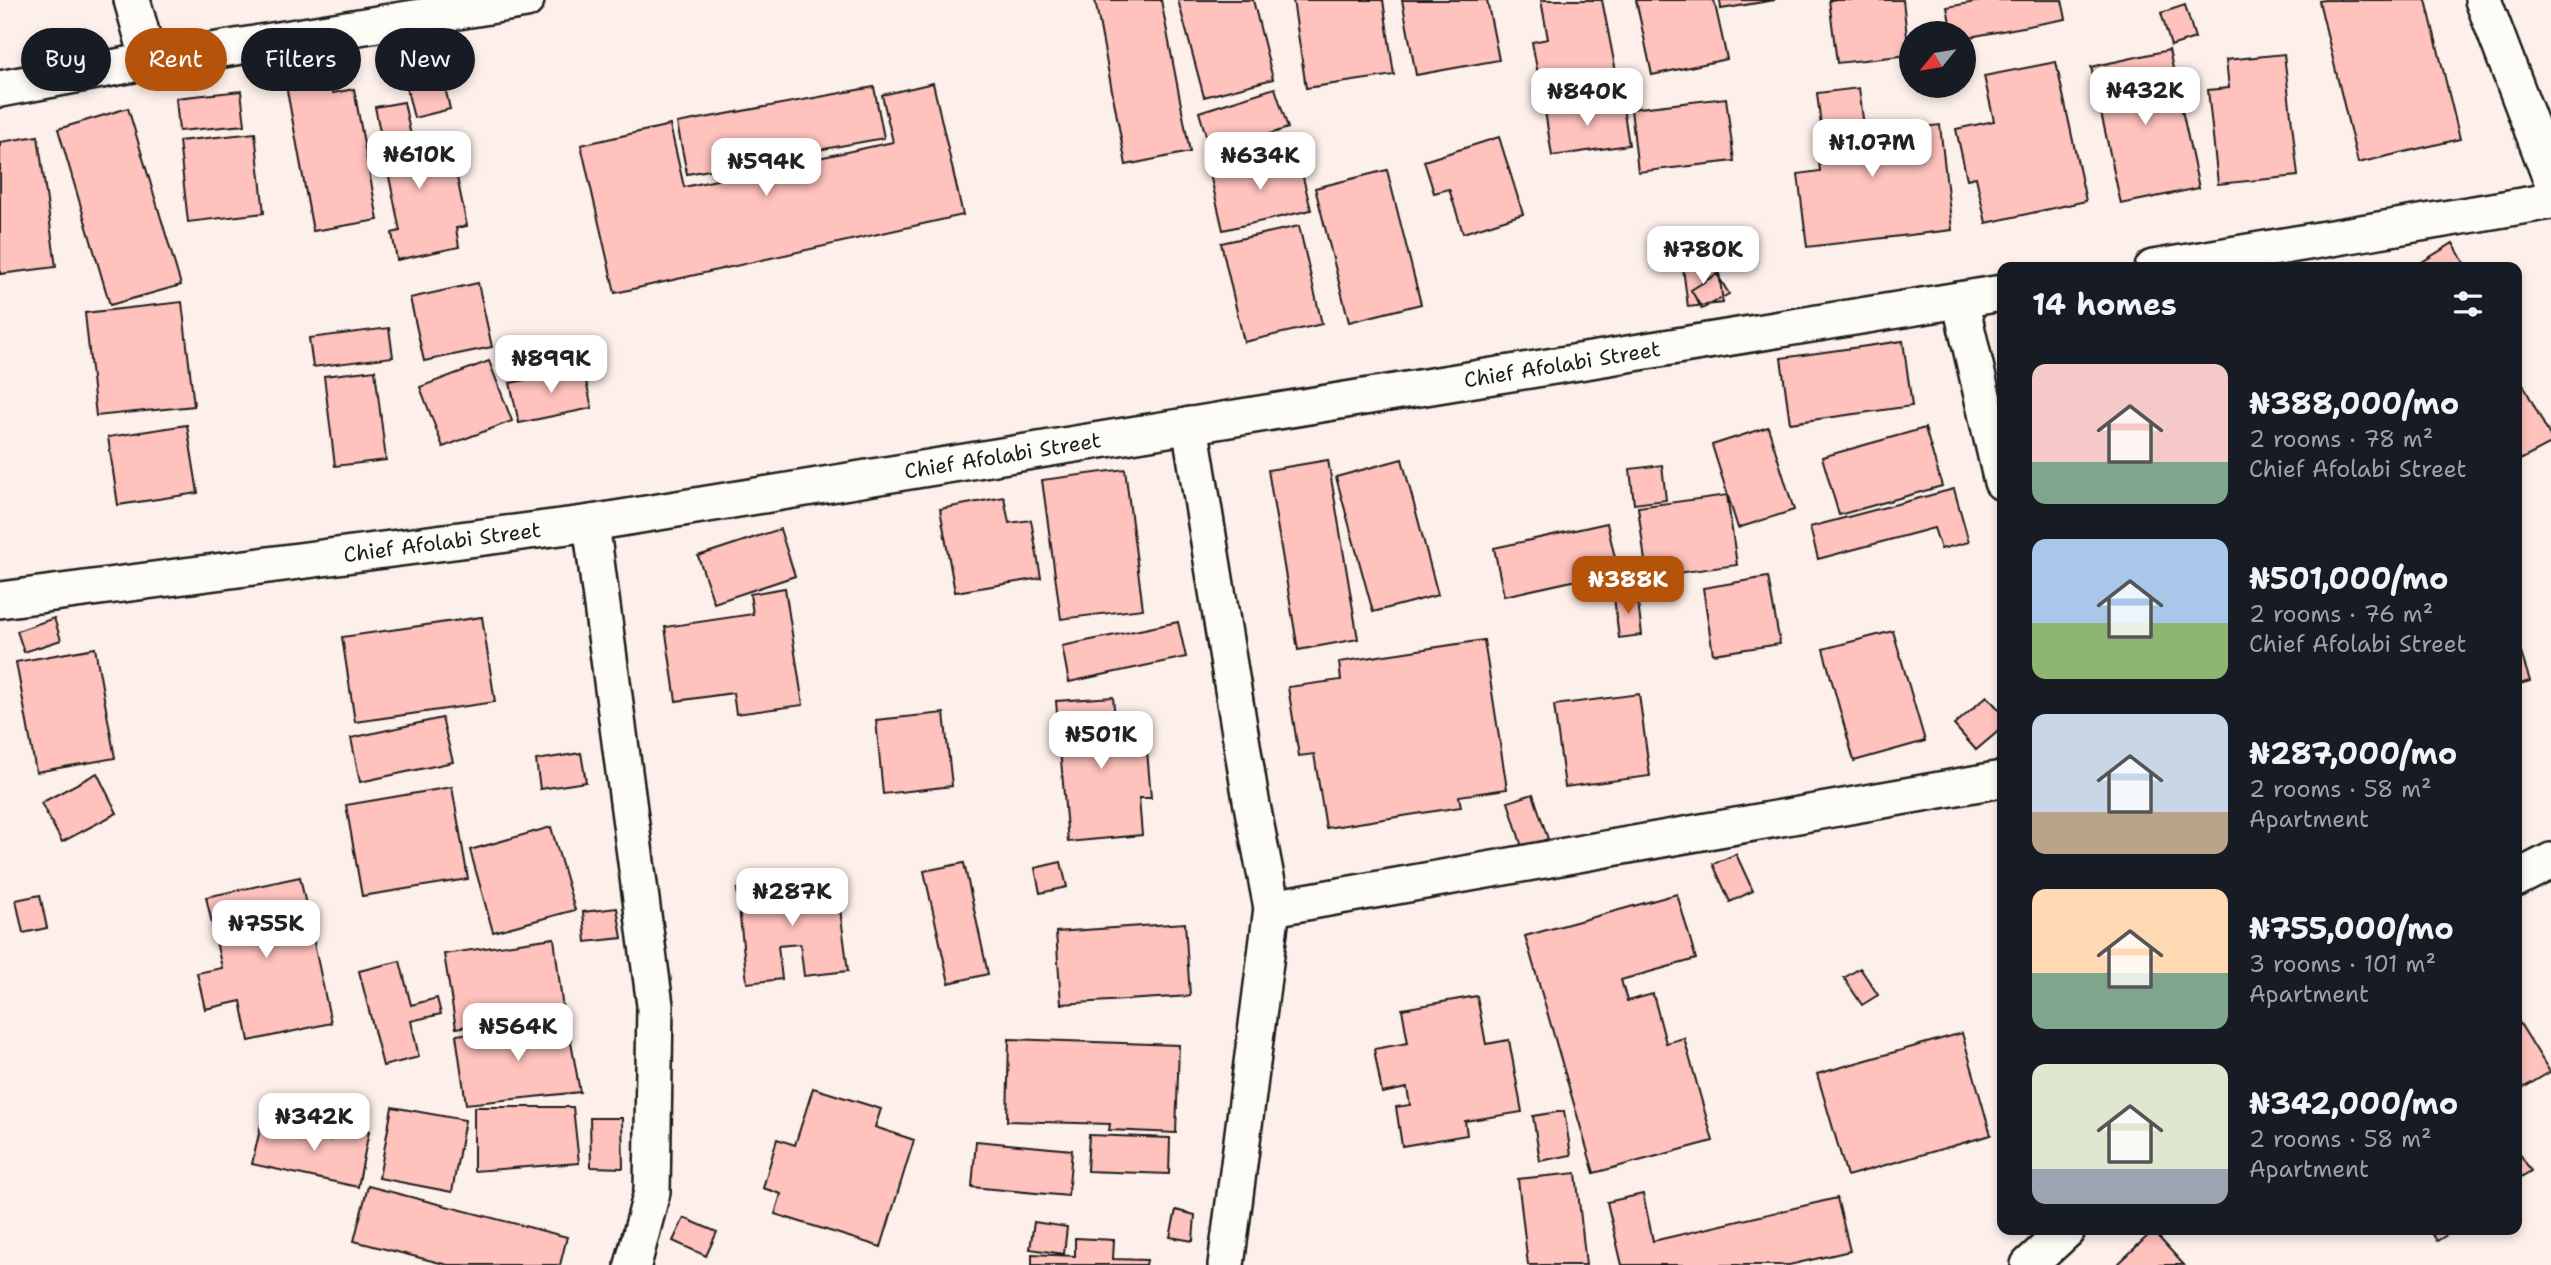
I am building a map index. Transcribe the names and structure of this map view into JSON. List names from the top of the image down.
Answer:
{
  "streets": {
    "street": ["Chief Afolabi Street"]
  },
  "north": "bottom left",
  "page": {
    "chip": [
      "Buy",
      "Rent",
      "Filters",
      "New"
    ],
    "price": [
      "₦432K",
      "₦840K",
      "₦1.07M",
      "₦610K",
      "₦634K",
      "₦594K",
      "₦780K",
      "₦899K",
      "₦388K",
      "₦501K",
      "₦287K",
      "₦755K",
      "₦564K",
      "₦342K"
    ],
    "heading": "14 homes",
    "list": [
      {
        "name": "₦388,000/mo",
        "note": "2 rooms · 78 m² · Chief Afolabi Street"
      },
      {
        "name": "₦501,000/mo",
        "note": "2 rooms · 76 m² · Chief Afolabi Street"
      },
      {
        "name": "₦287,000/mo",
        "note": "2 rooms · 58 m² · Apartment"
      },
      {
        "name": "₦755,000/mo",
        "note": "3 rooms · 101 m² · Apartment"
      },
      {
        "name": "₦342,000/mo",
        "note": "2 rooms · 58 m² · Apartment"
      }
    ]
  }
}
